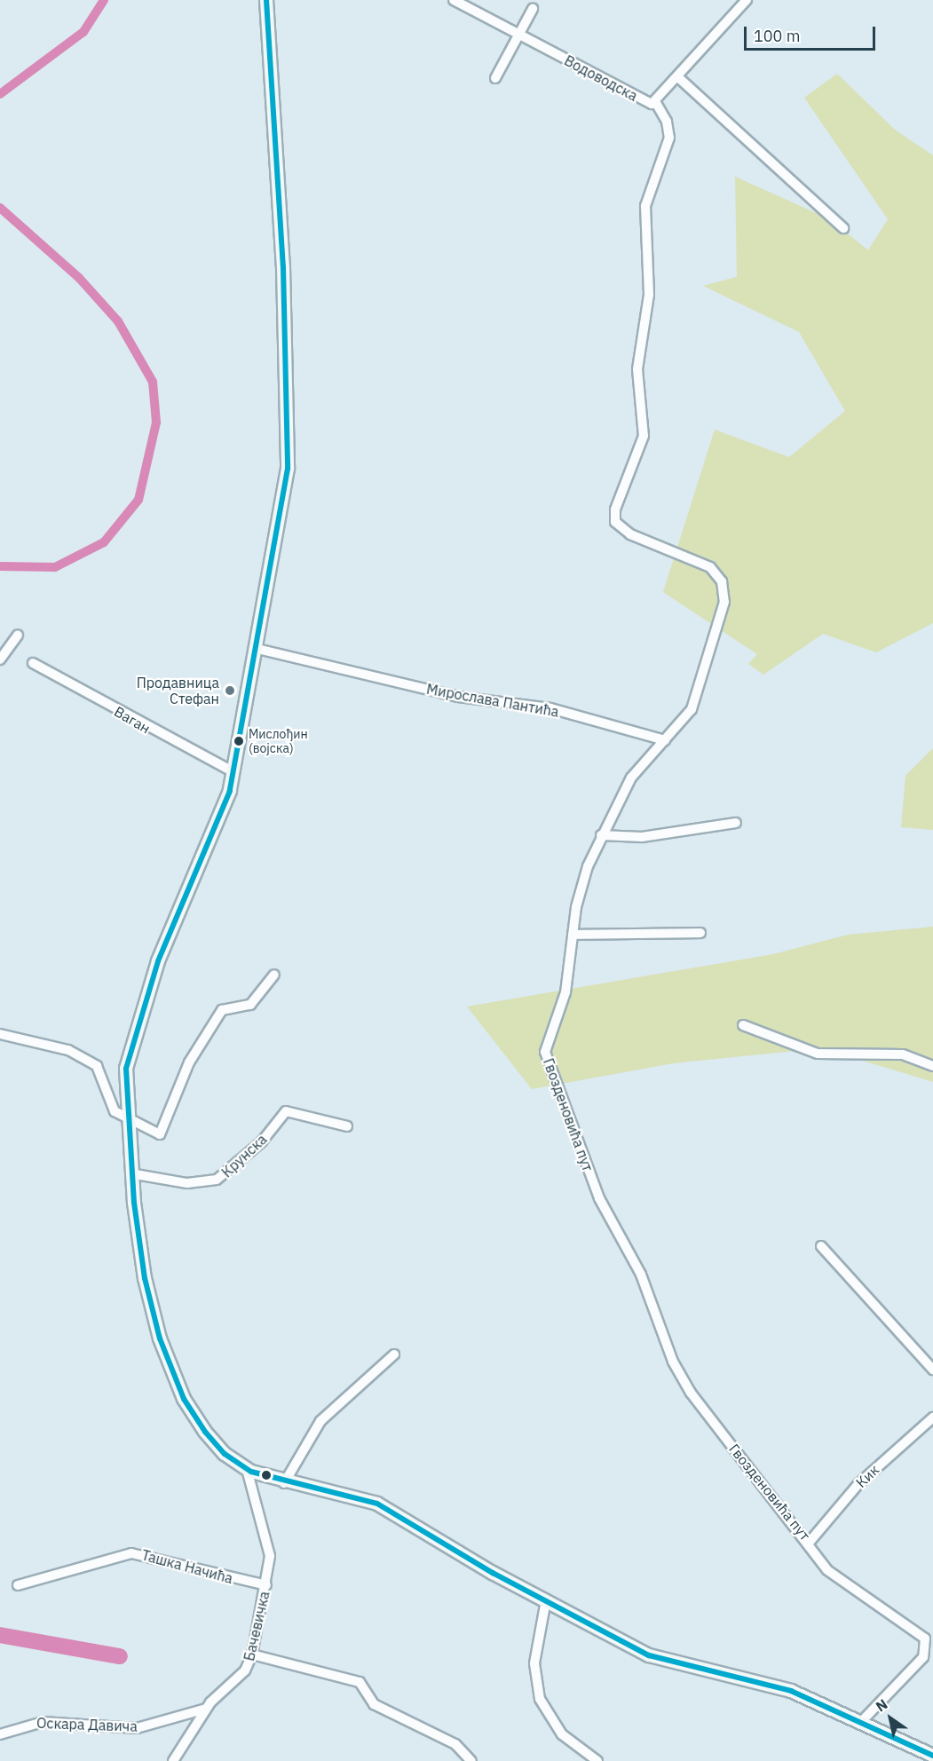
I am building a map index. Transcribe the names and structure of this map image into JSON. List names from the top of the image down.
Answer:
{
  "streets": {
    "street": [
      "Водоводска",
      "Мирослава Пантића",
      "Ваган",
      "Гвозденовића пут",
      "Крунска",
      "Кик",
      "Ташка Начића",
      "Бачевичка",
      "Оскара Давича"
    ]
  },
  "crossings": [
    ["Водоводска", "Гвозденовића пут"],
    ["Мирослава Пантића", "Гвозденовића пут"],
    ["Гвозденовића пут", "Кик"],
    ["Ташка Начића", "Бачевичка"],
    ["Бачевичка", "Оскара Давича"]
  ],
  "places": ["Продавница Стефан", "Мислођин (војска)"],
  "scale_bar": "100 m",
  "north": "top left"
}
